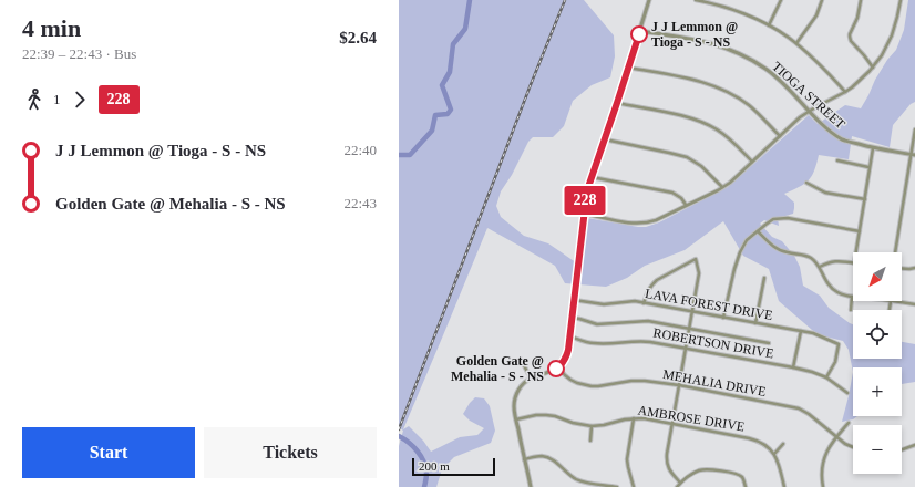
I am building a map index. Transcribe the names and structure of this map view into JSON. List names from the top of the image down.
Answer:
{
  "streets": {
    "street": [
      "TIOGA STREET",
      "LAVA FOREST DRIVE",
      "ROBERTSON DRIVE",
      "MEHALIA DRIVE",
      "AMBROSE DRIVE"
    ]
  },
  "crossings": [
    ["LAVA FOREST DRIVE", "ROBERTSON DRIVE"]
  ],
  "places": ["J J Lemmon @ Tioga - S - NS", "Golden Gate @ Mehalia - S - NS"],
  "lines": ["bus line 228"],
  "scale_bar": "200 m",
  "north": "bottom left",
  "page": {
    "heading": ["4 min", "22:39 – 22:43 · Bus", "$2.64"],
    "on_map": "228",
    "legs": ["1", "228"],
    "list": [
      {
        "name": "J J Lemmon @ Tioga - S - NS",
        "value": "22:40"
      },
      {
        "name": "Golden Gate @ Mehalia - S - NS",
        "value": "22:43"
      }
    ],
    "map_buttons": ["+", "−"],
    "buttons": ["Start", "Tickets"],
    "scale": "200 m"
  }
}
